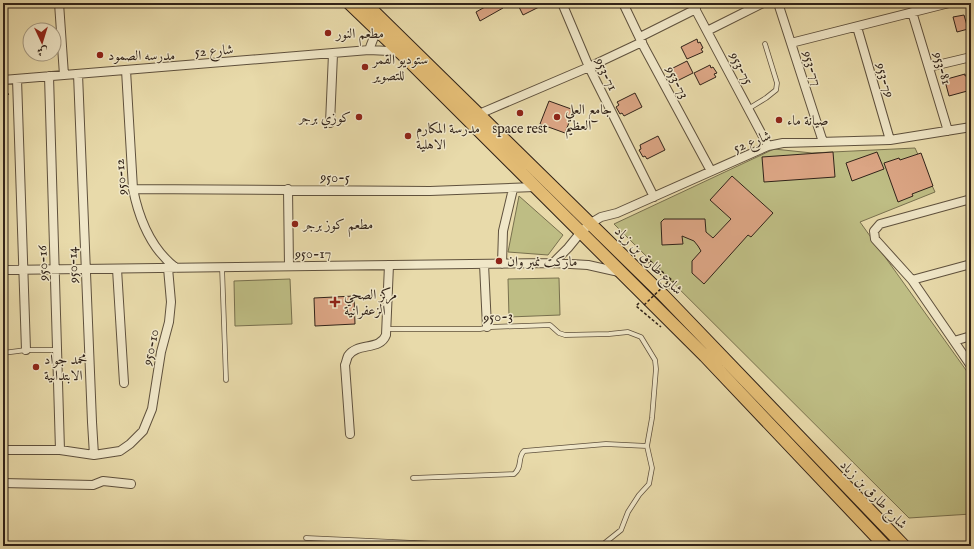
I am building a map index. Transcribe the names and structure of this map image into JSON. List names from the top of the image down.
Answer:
{
  "streets": {
    "main road": ["شارع طارق بن زياد"],
    "street": [
      "شارع 52",
      "953-75",
      "953-77",
      "953-81",
      "953-71",
      "953-79",
      "953-73",
      "950-12",
      "950-5",
      "950-17",
      "950-16",
      "950-14",
      "950-10"
    ],
    "lane": ["950-3"]
  },
  "crossings": [
    ["شارع 52", "953-75"],
    ["شارع 52", "953-77"],
    ["شارع 52", "953-81"],
    ["شارع 52", "953-71"],
    ["شارع 52", "953-79"],
    ["شارع 52", "953-73"],
    ["شارع 52", "950-12"],
    ["شارع 52", "950-17"],
    ["شارع 52", "شارع طارق بن زياد"],
    ["شارع 52", "950-16"],
    ["شارع 52", "950-14"],
    ["950-12", "950-5"],
    ["950-12", "950-17"],
    ["950-12", "950-10"],
    ["950-5", "شارع طارق بن زياد"],
    ["950-17", "شارع طارق بن زياد"],
    ["950-17", "950-16"],
    ["950-17", "950-14"],
    ["950-17", "950-10"],
    ["950-14", "950-10"]
  ],
  "places": {
    "other": [
      "مطعم النور",
      "مدرسه الصمود",
      "ستوديو القمر للتصوير",
      "space rest",
      "كوزي برجر",
      "جامع العلي العظيم",
      "صيانة ماء",
      "مدرسة المكارم الاهلية",
      "مطعم كوز برجر",
      "ماركت نمبر وان",
      "محمد جواد الابتداىية"
    ],
    "health": ["مركز الصحي الزعفرانية"]
  },
  "north": "bottom"
}
